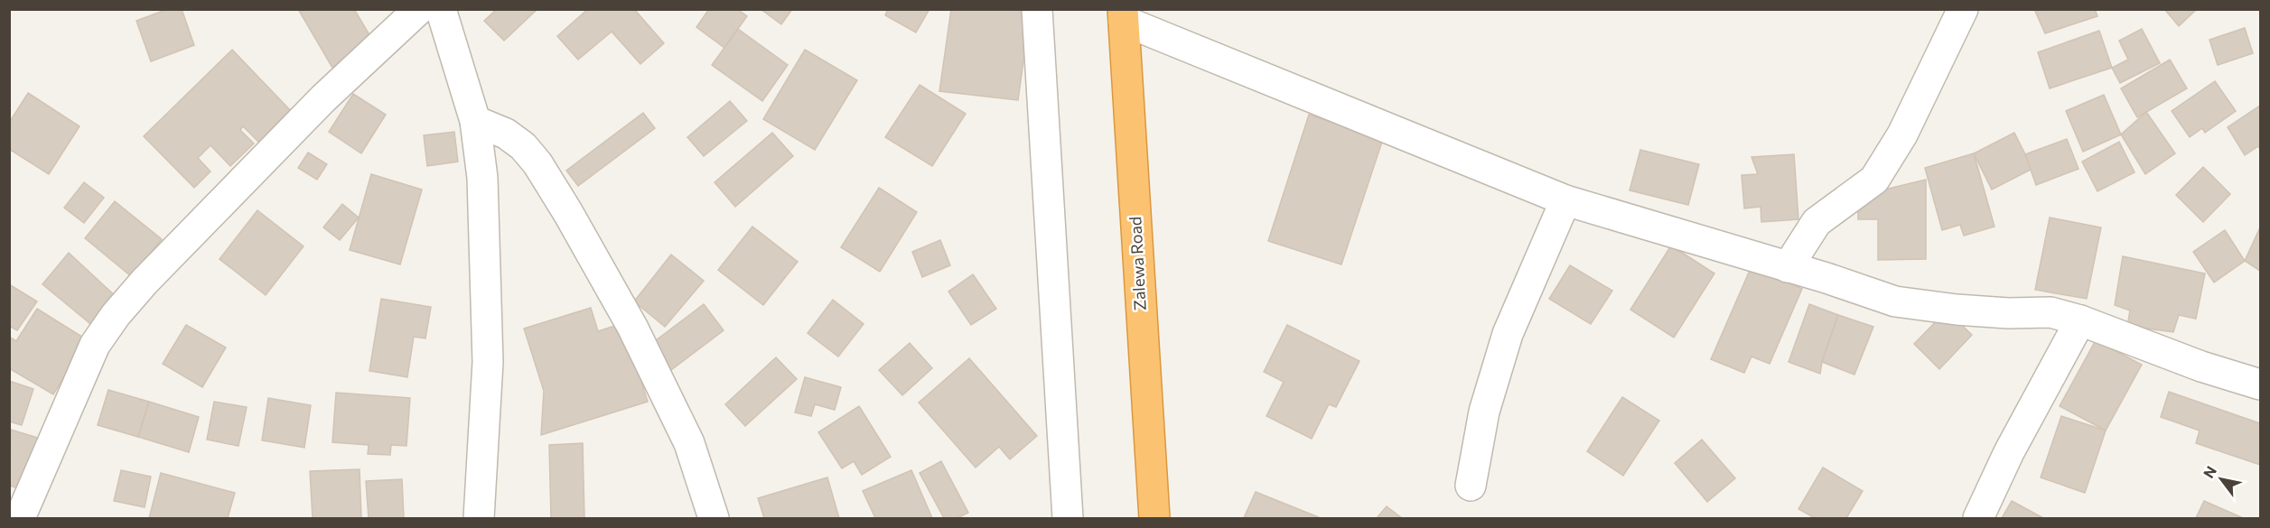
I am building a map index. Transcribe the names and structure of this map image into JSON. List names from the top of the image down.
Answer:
{
  "streets": {
    "highway": ["Zalewa Road"]
  },
  "north": "top left"
}
